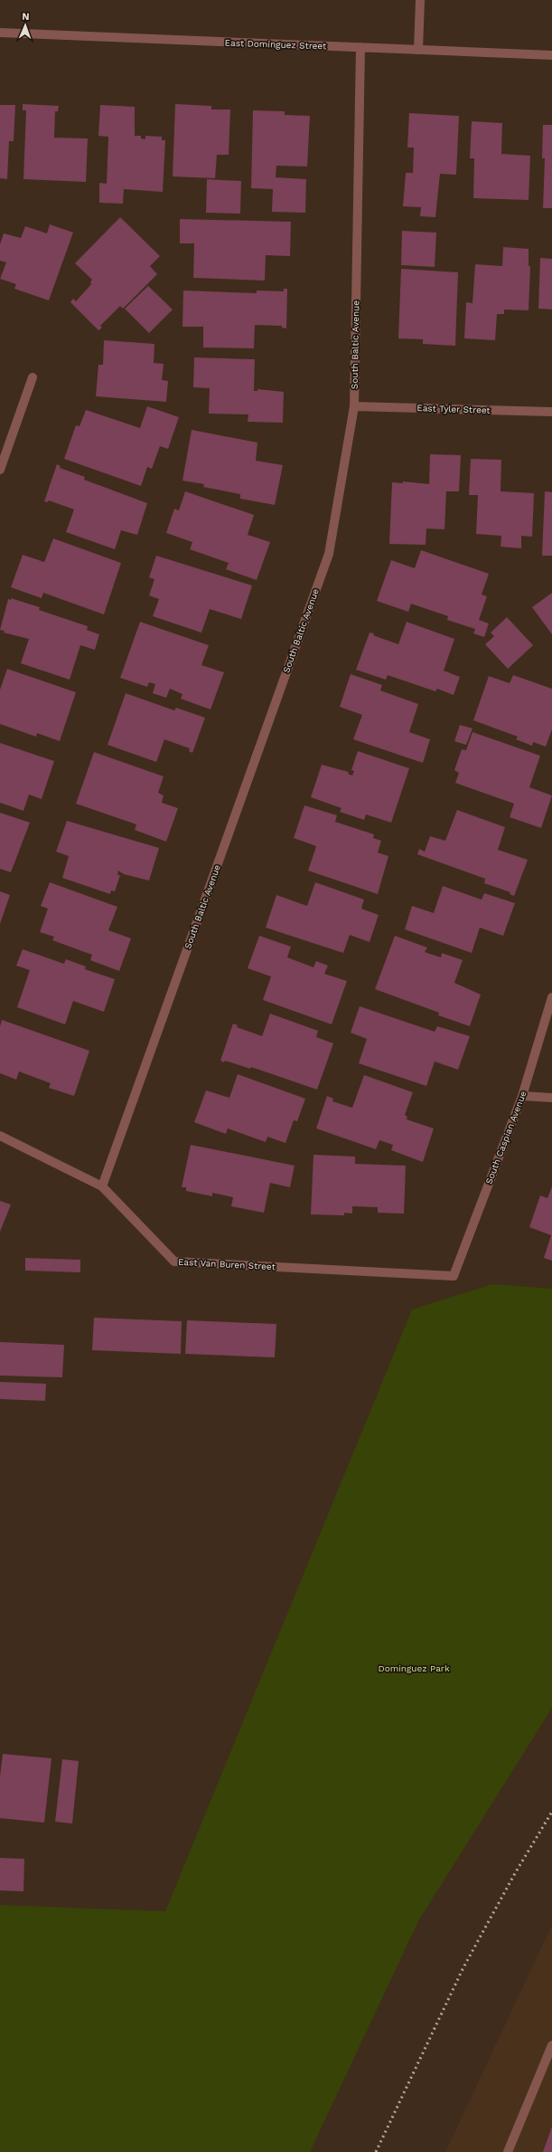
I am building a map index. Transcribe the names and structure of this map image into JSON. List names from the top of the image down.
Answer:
{
  "streets": {
    "street": [
      "East Dominguez Street",
      "South Baltic Avenue",
      "East Tyler Street",
      "South Caspian Avenue",
      "East Van Buren Street"
    ]
  },
  "crossings": [
    ["East Dominguez Street", "South Baltic Avenue"],
    ["South Baltic Avenue", "East Tyler Street"],
    ["South Baltic Avenue", "East Van Buren Street"],
    ["South Caspian Avenue", "East Van Buren Street"]
  ],
  "parks": ["Dominguez Park"],
  "north": "top"
}
